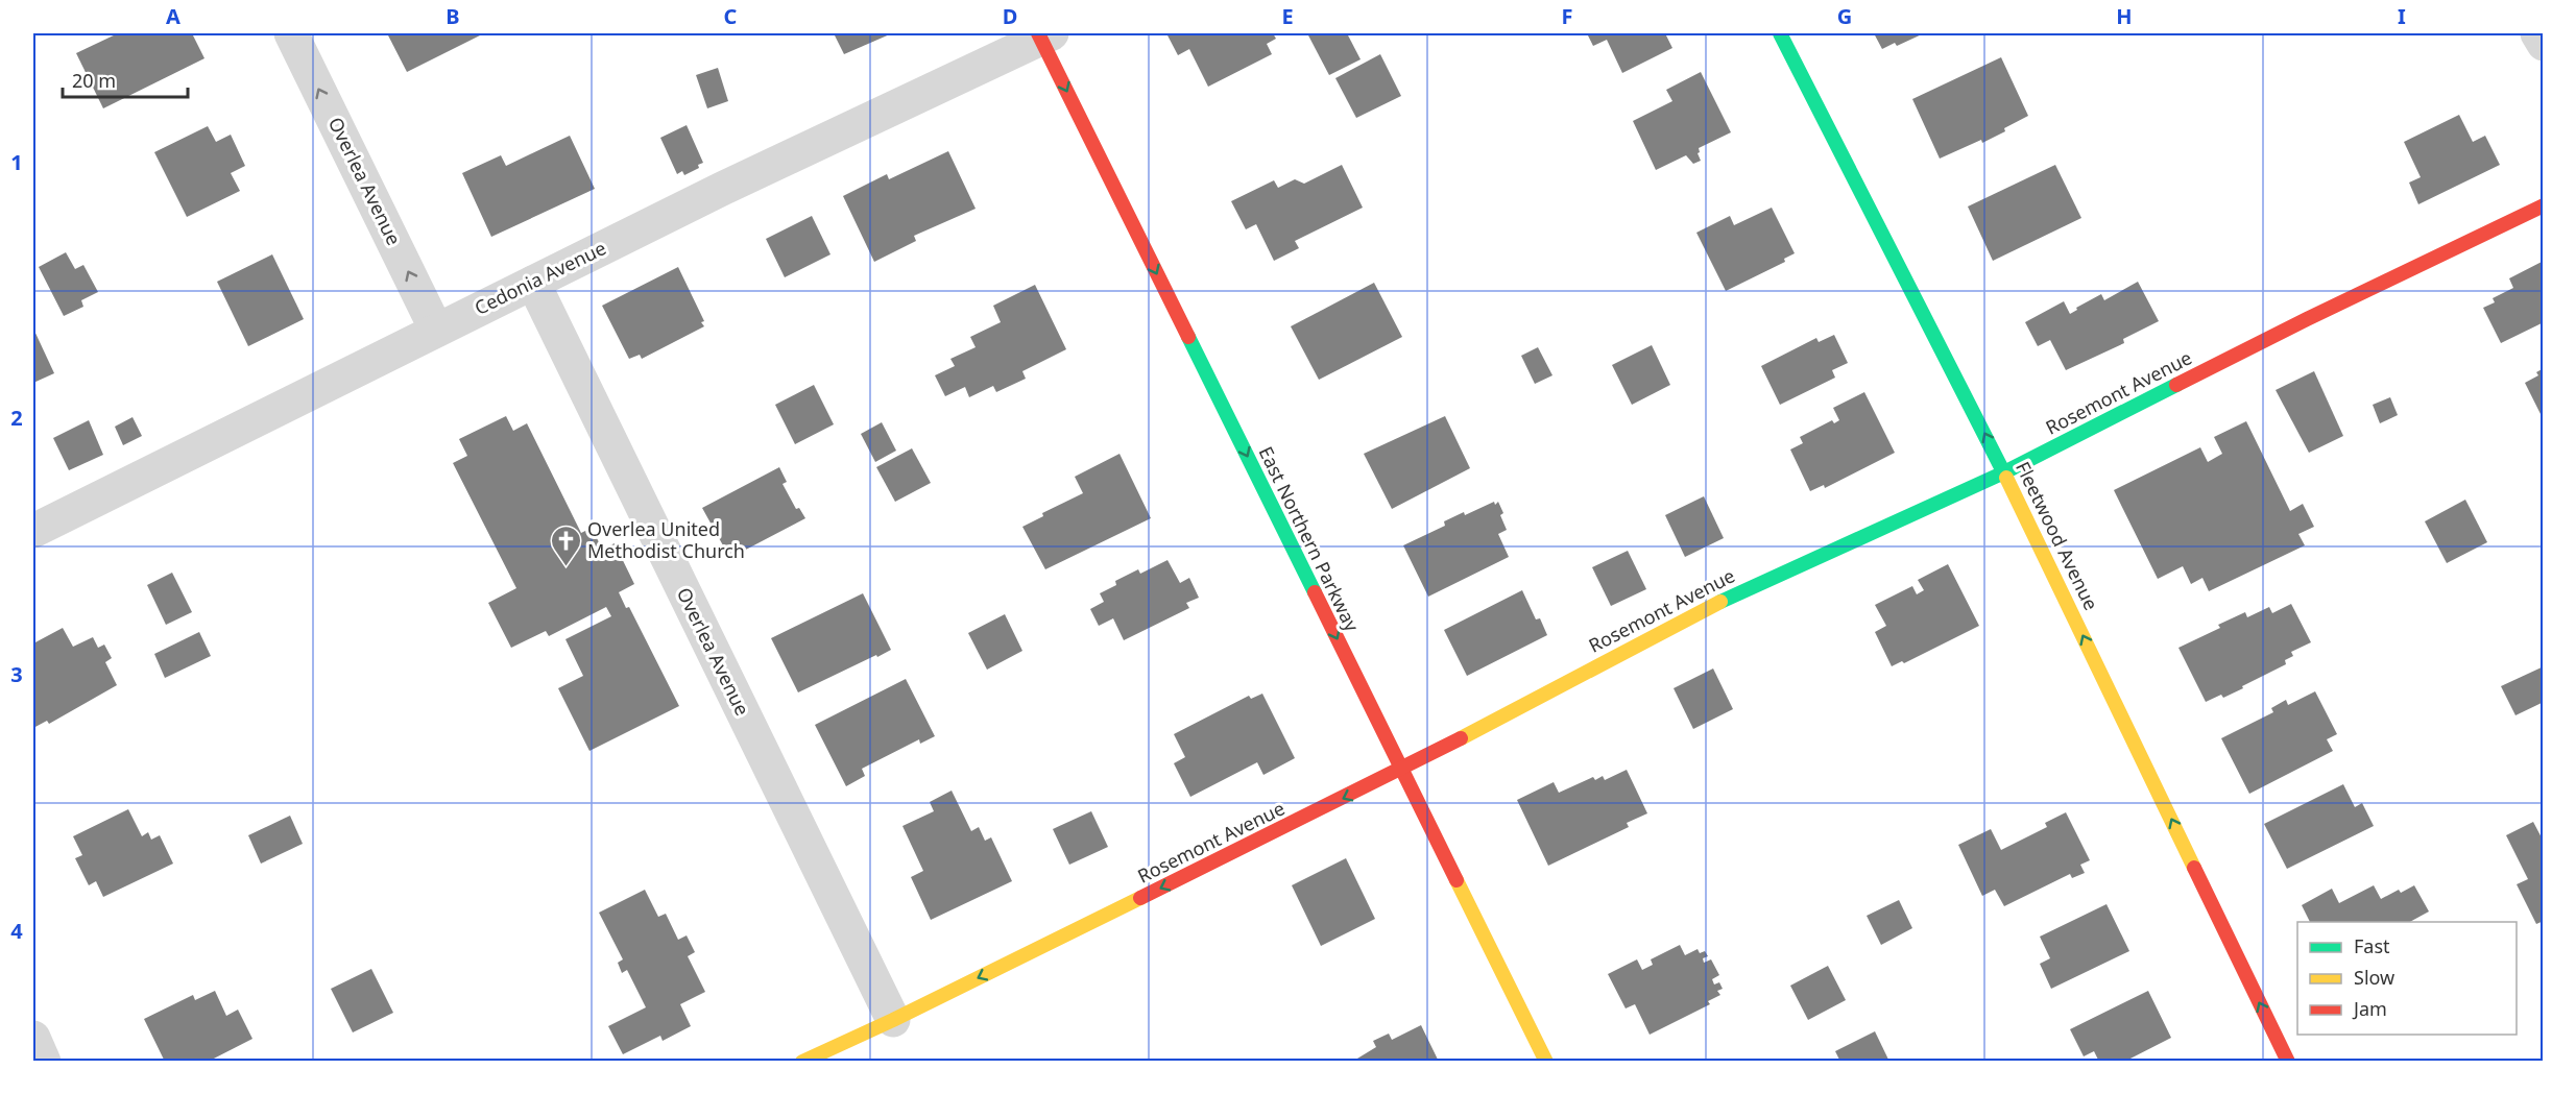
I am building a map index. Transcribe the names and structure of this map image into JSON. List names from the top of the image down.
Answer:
{
  "streets": {
    "main road": ["Rosemont Avenue", "Fleetwood Avenue", "East Northern Parkway"],
    "street": ["Overlea Avenue", "Cedonia Avenue"]
  },
  "crossings": [
    ["Overlea Avenue", "Cedonia Avenue"],
    ["Overlea Avenue", "Rosemont Avenue"],
    ["Cedonia Avenue", "East Northern Parkway"],
    ["Rosemont Avenue", "Fleetwood Avenue"],
    ["Rosemont Avenue", "East Northern Parkway"]
  ],
  "one_way": ["Fleetwood Avenue", "East Northern Parkway"],
  "places": {
    "church": ["Overlea United Methodist Church"]
  },
  "legend": ["Fast", "Slow", "Jam"],
  "scale_bar": "20 m",
  "grid": {
    "columns": [
      "A",
      "B",
      "C",
      "D",
      "E",
      "F",
      "G",
      "H",
      "I"
    ],
    "rows": [
      "1",
      "2",
      "3",
      "4"
    ]
  }
}
